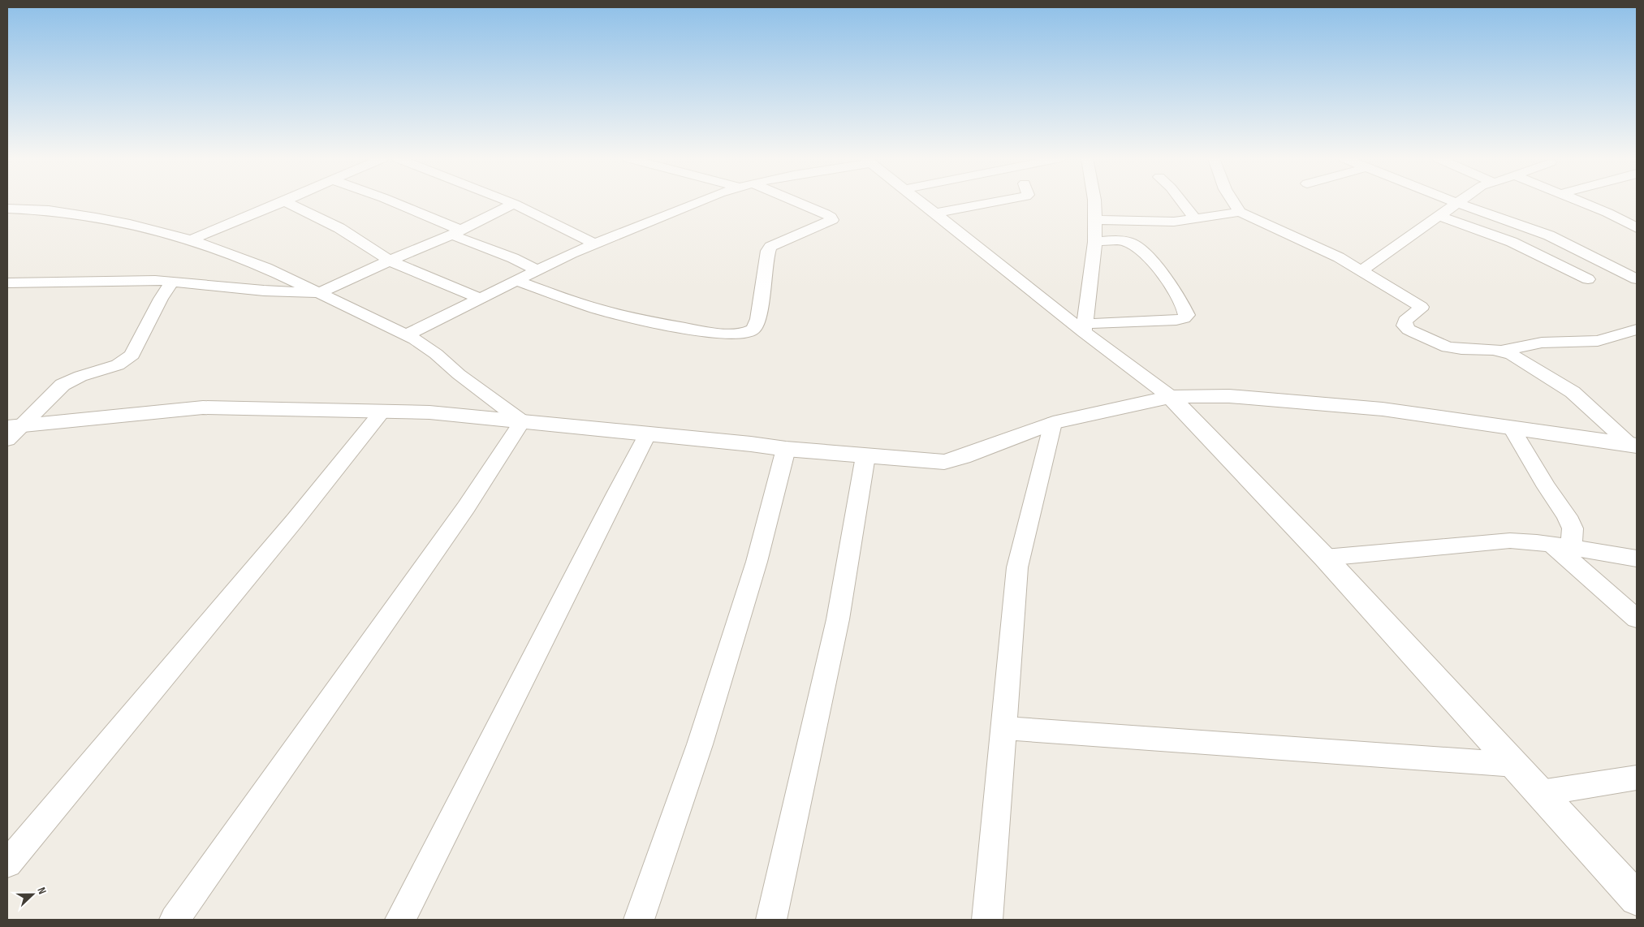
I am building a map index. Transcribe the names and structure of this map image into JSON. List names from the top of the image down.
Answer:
{
  "north": "right"
}
